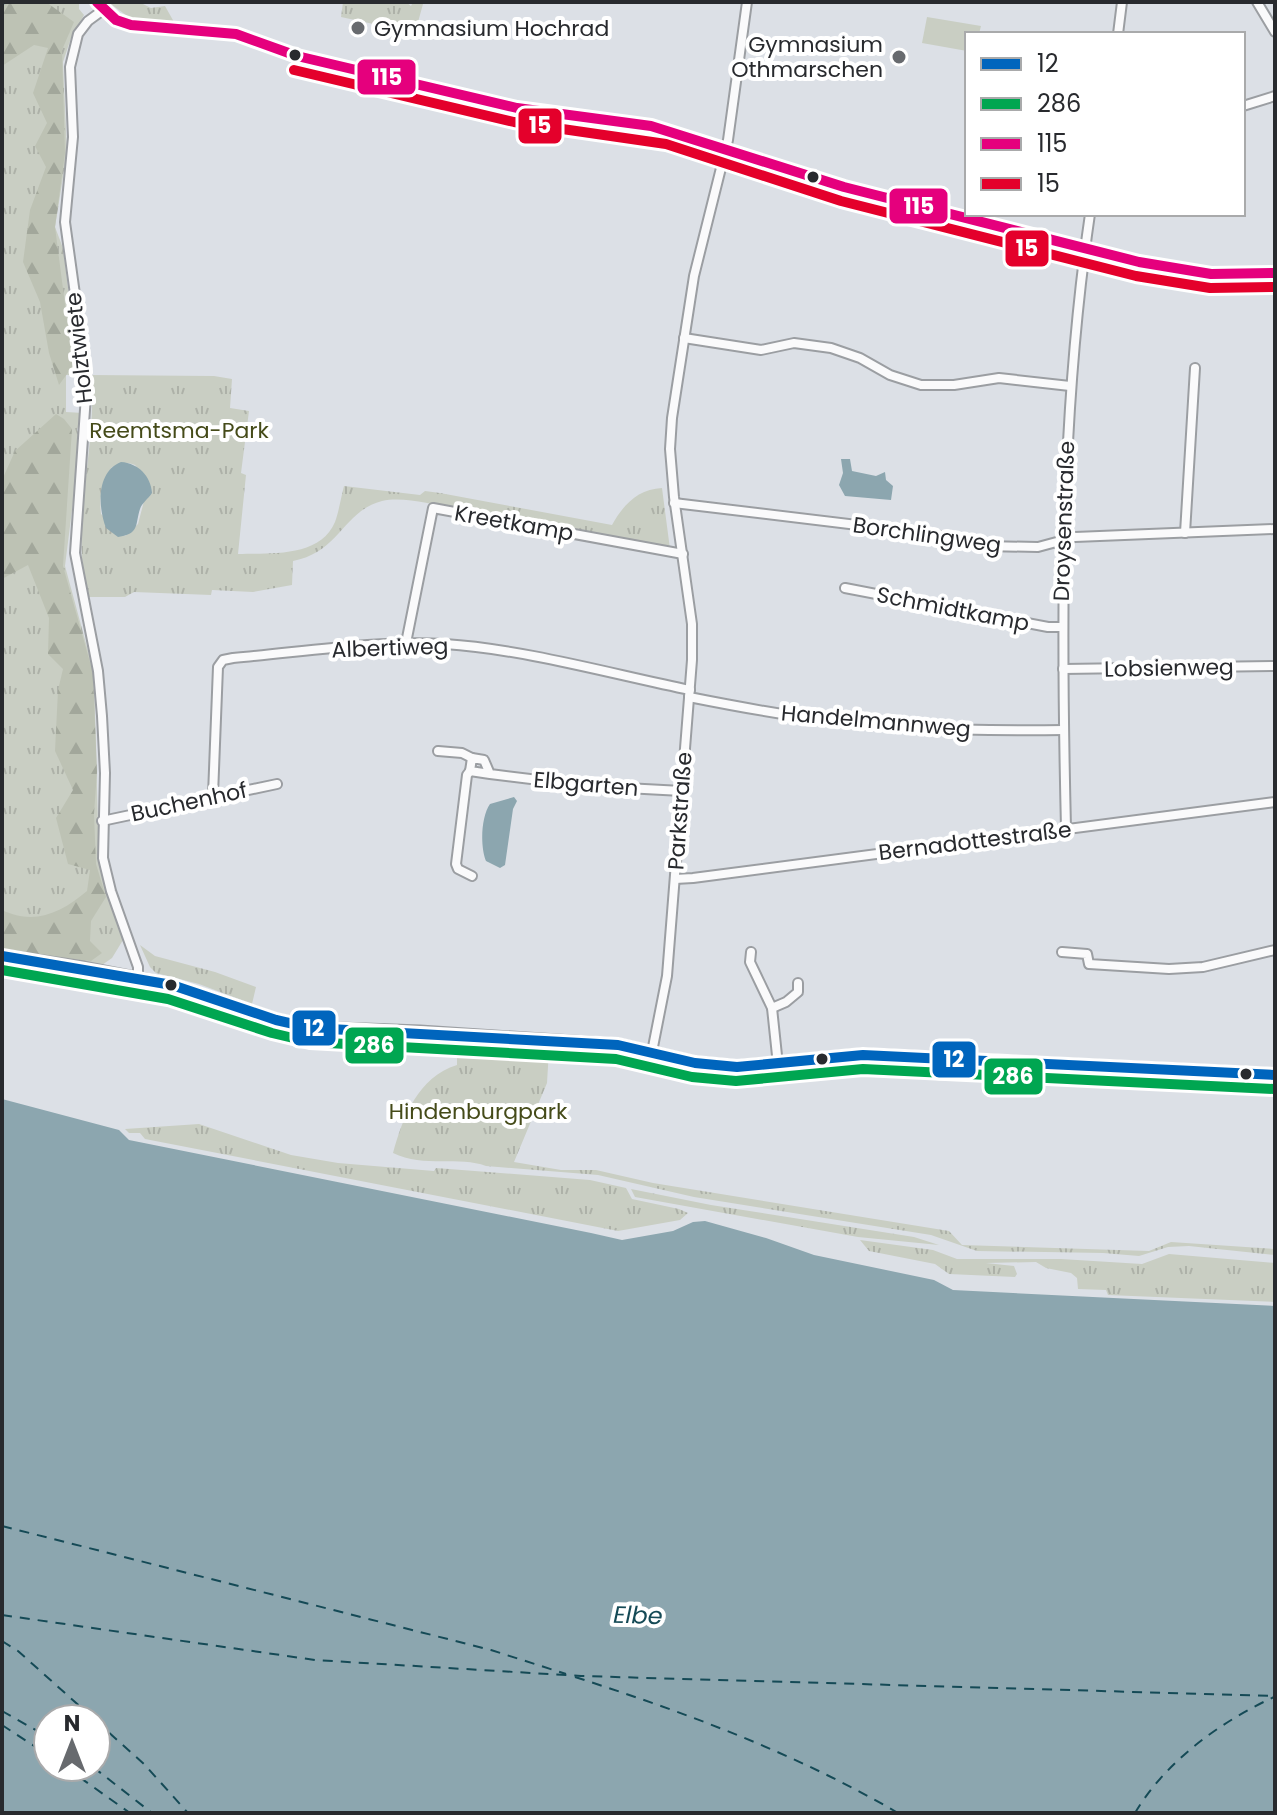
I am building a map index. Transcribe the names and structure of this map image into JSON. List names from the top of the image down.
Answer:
{
  "streets": {
    "street": [
      "Holztwiete",
      "Droysenstraße",
      "Kreetkamp",
      "Borchlingweg",
      "Schmidtkamp",
      "Albertiweg",
      "Lobsienweg",
      "Handelmannweg",
      "Elbgarten",
      "Buchenhof",
      "Parkstraße",
      "Bernadottestraße"
    ]
  },
  "crossings": [
    ["Holztwiete", "Buchenhof"],
    ["Droysenstraße", "Borchlingweg"],
    ["Droysenstraße", "Schmidtkamp"],
    ["Droysenstraße", "Lobsienweg"],
    ["Droysenstraße", "Handelmannweg"],
    ["Droysenstraße", "Bernadottestraße"],
    ["Kreetkamp", "Albertiweg"],
    ["Kreetkamp", "Parkstraße"],
    ["Borchlingweg", "Parkstraße"],
    ["Albertiweg", "Handelmannweg"],
    ["Albertiweg", "Buchenhof"],
    ["Albertiweg", "Parkstraße"],
    ["Handelmannweg", "Parkstraße"],
    ["Elbgarten", "Parkstraße"],
    ["Parkstraße", "Bernadottestraße"]
  ],
  "water": ["Elbe"],
  "parks": ["Reemtsma-Park", "Hindenburgpark"],
  "places": ["Gymnasium Hochrad", "Gymnasium Othmarschen"],
  "lines": [
    "transit line 115",
    "transit line 15",
    "transit line 12",
    "transit line 286"
  ],
  "legend": [
    "12",
    "286",
    "115",
    "15"
  ],
  "north": "top"
}
